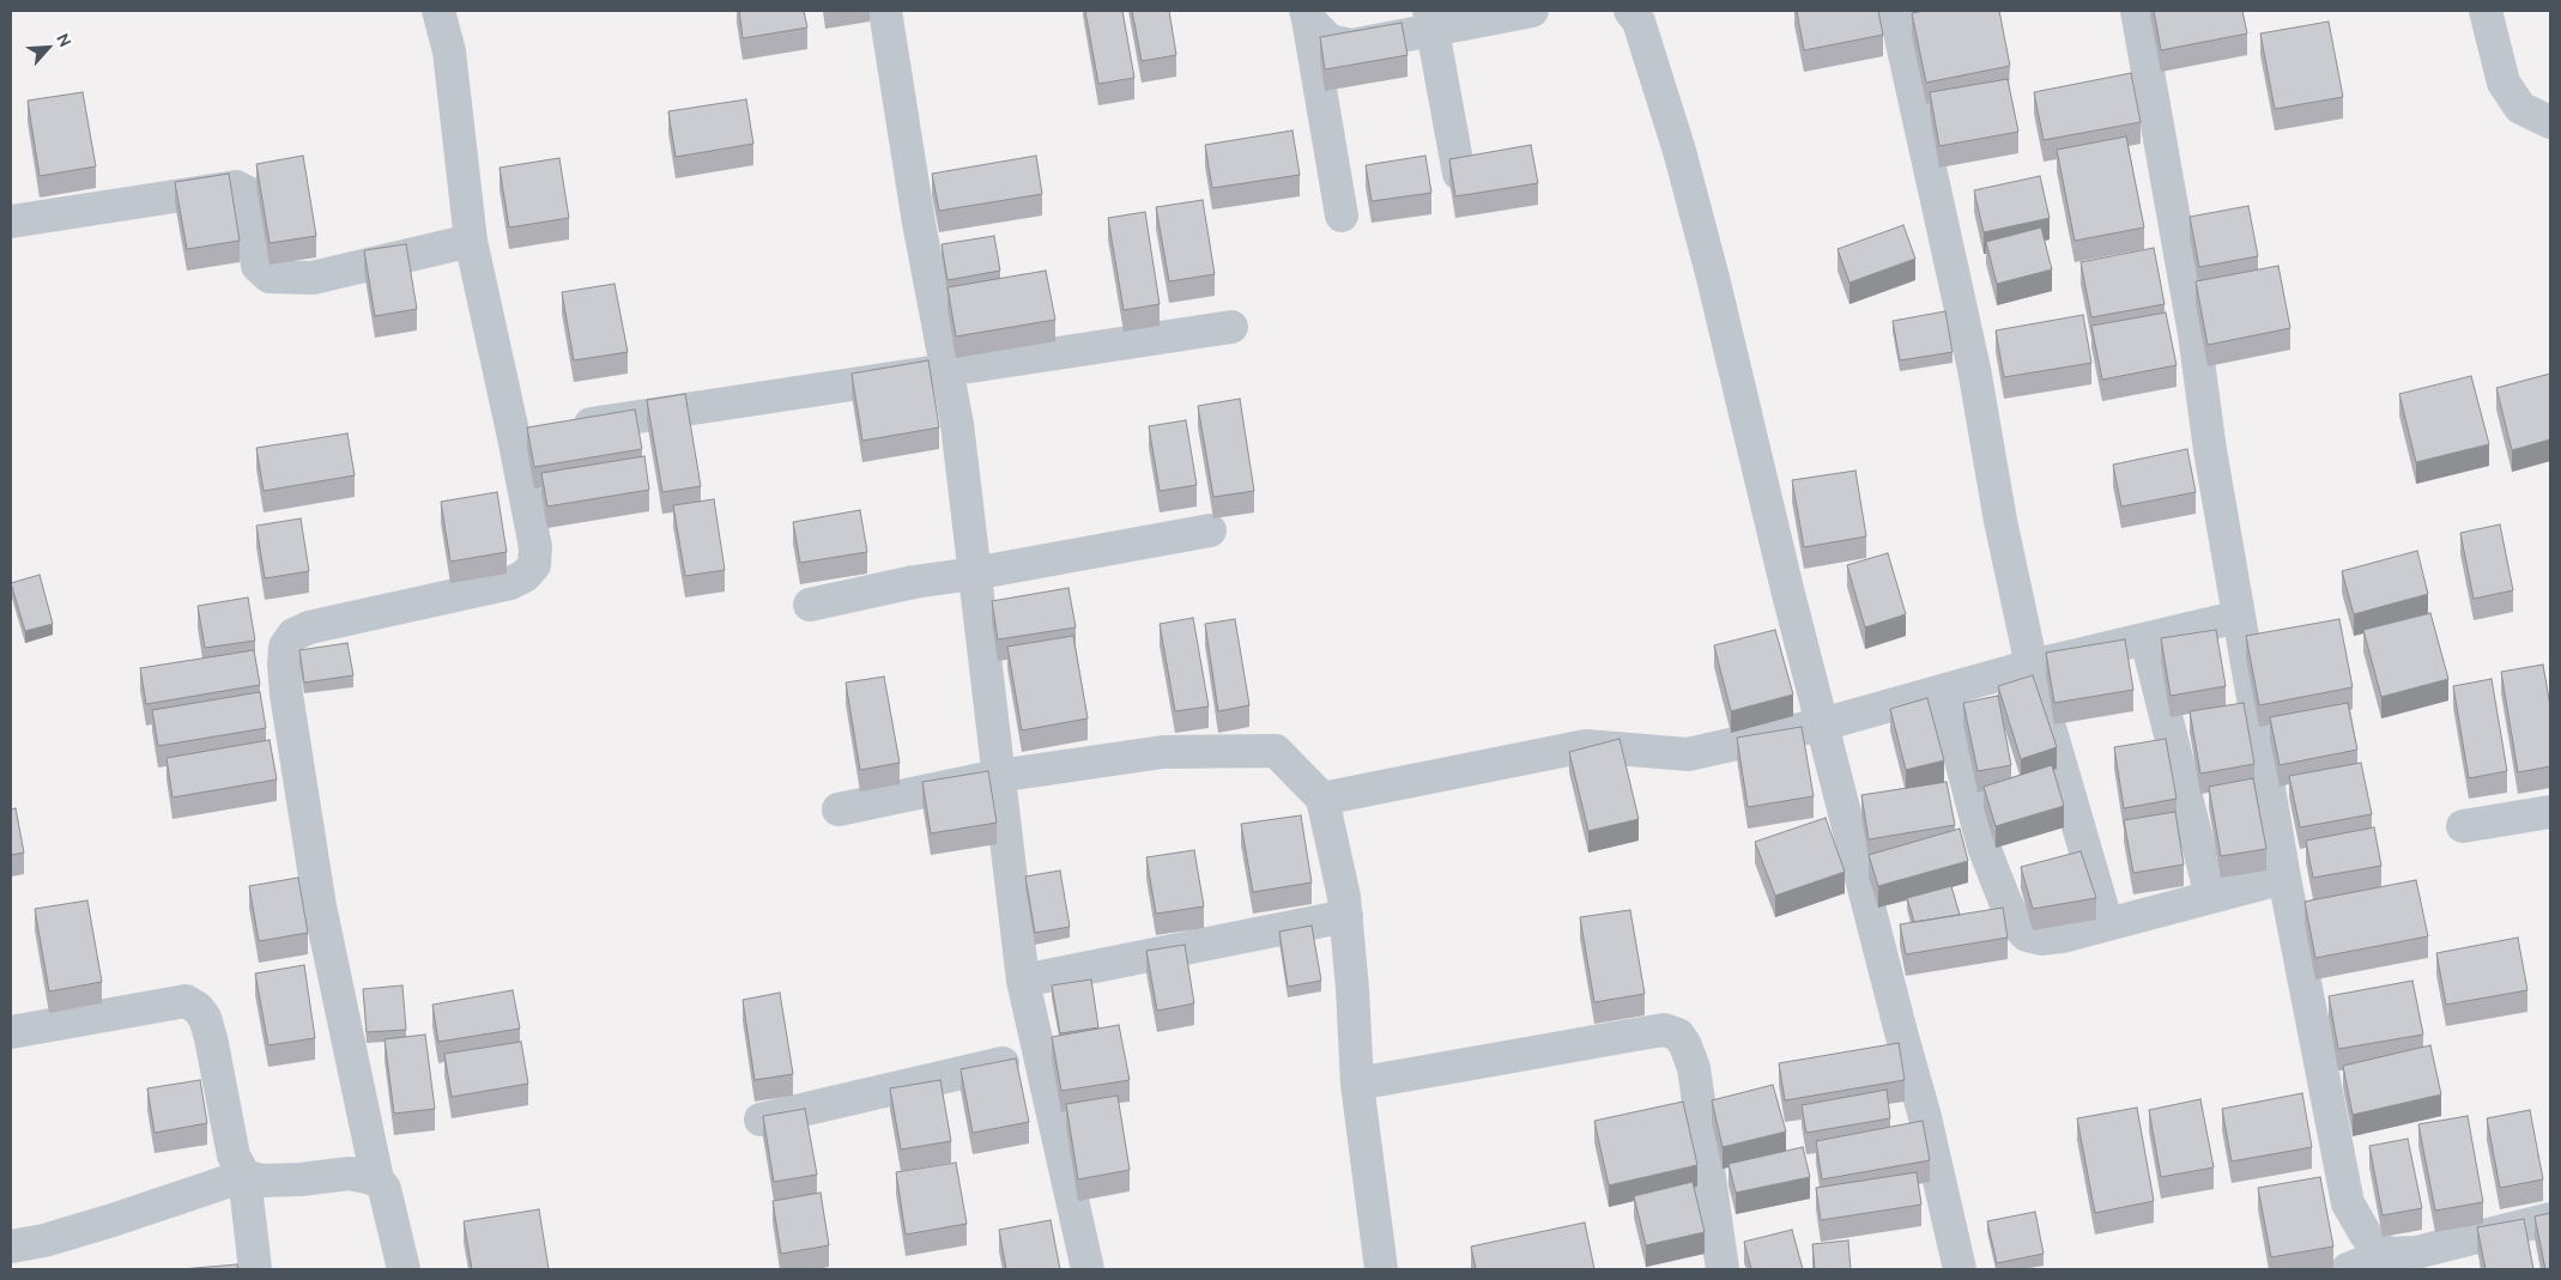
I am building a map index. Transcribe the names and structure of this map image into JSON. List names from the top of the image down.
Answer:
{
  "north": "top right"
}
